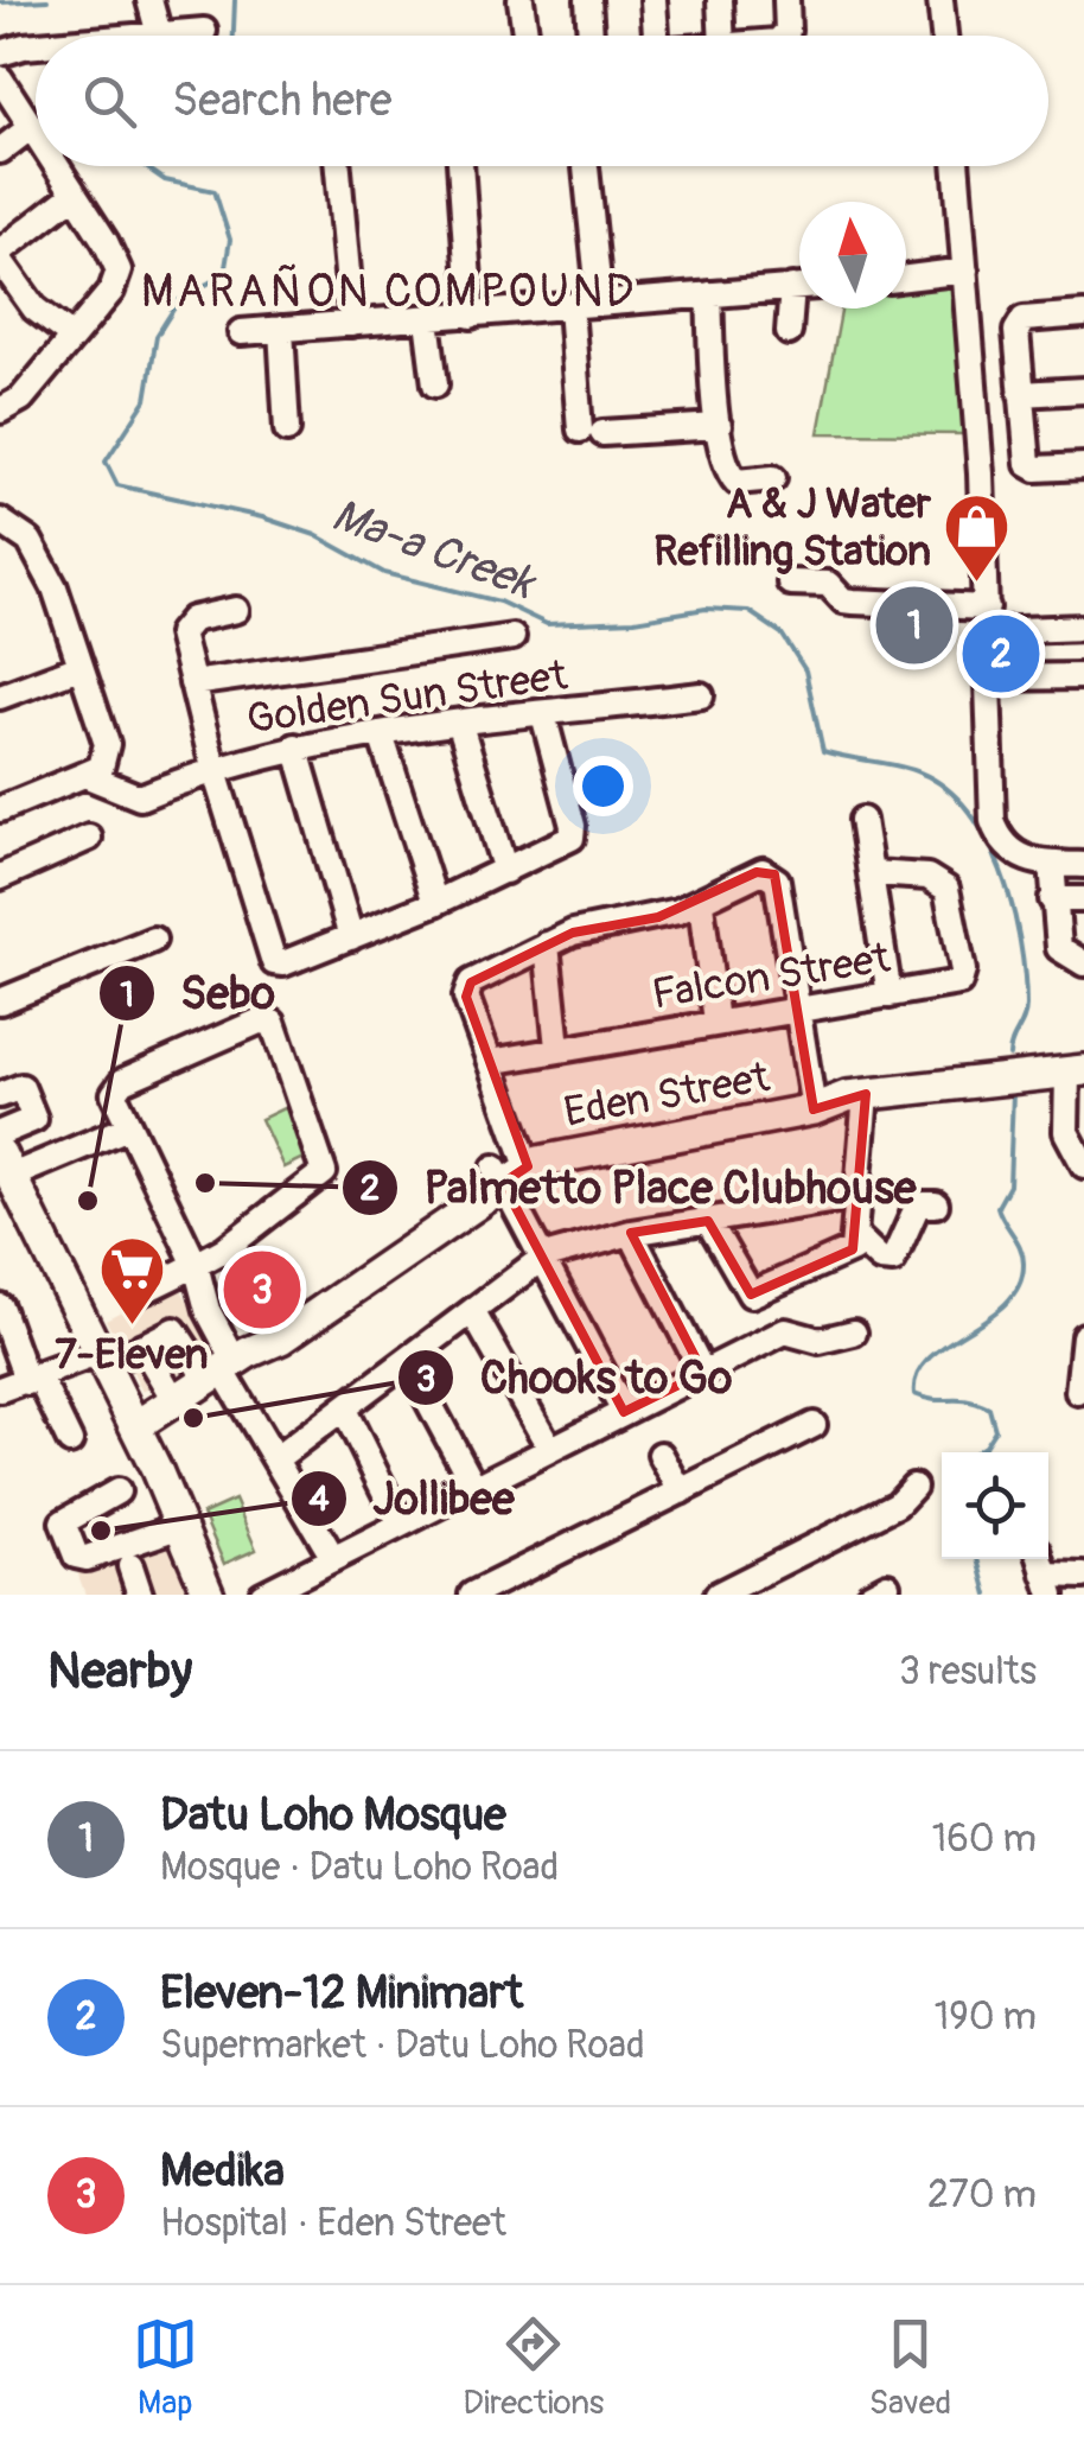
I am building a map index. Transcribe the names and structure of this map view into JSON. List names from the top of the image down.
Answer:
{
  "streets": {
    "main road": ["Eden Street"],
    "street": ["Golden Sun Street", "Falcon Street"]
  },
  "districts": ["MARAÑON COMPOUND"],
  "water": ["Ma-a Creek"],
  "places": {
    "shop": ["A & J Water Refilling Station"],
    "other": [
      "Palmetto Place Clubhouse",
      "Sebo",
      "Chooks to Go",
      "Jollibee"
    ],
    "supermarket": ["7-Eleven"]
  },
  "north": "top",
  "page": {
    "search": "Search here",
    "pins": ["1", "2", "3"],
    "heading": ["Nearby", "3 results"],
    "list": [
      {
        "mark": "1",
        "name": "Datu Loho Mosque",
        "note": "Mosque · Datu Loho Road",
        "value": "160 m"
      },
      {
        "mark": "2",
        "name": "Eleven-12 Minimart",
        "note": "Supermarket · Datu Loho Road",
        "value": "190 m"
      },
      {
        "mark": "3",
        "name": "Medika",
        "note": "Hospital · Eden Street",
        "value": "270 m"
      }
    ],
    "nav": ["Map", "Directions", "Saved"]
  }
}
